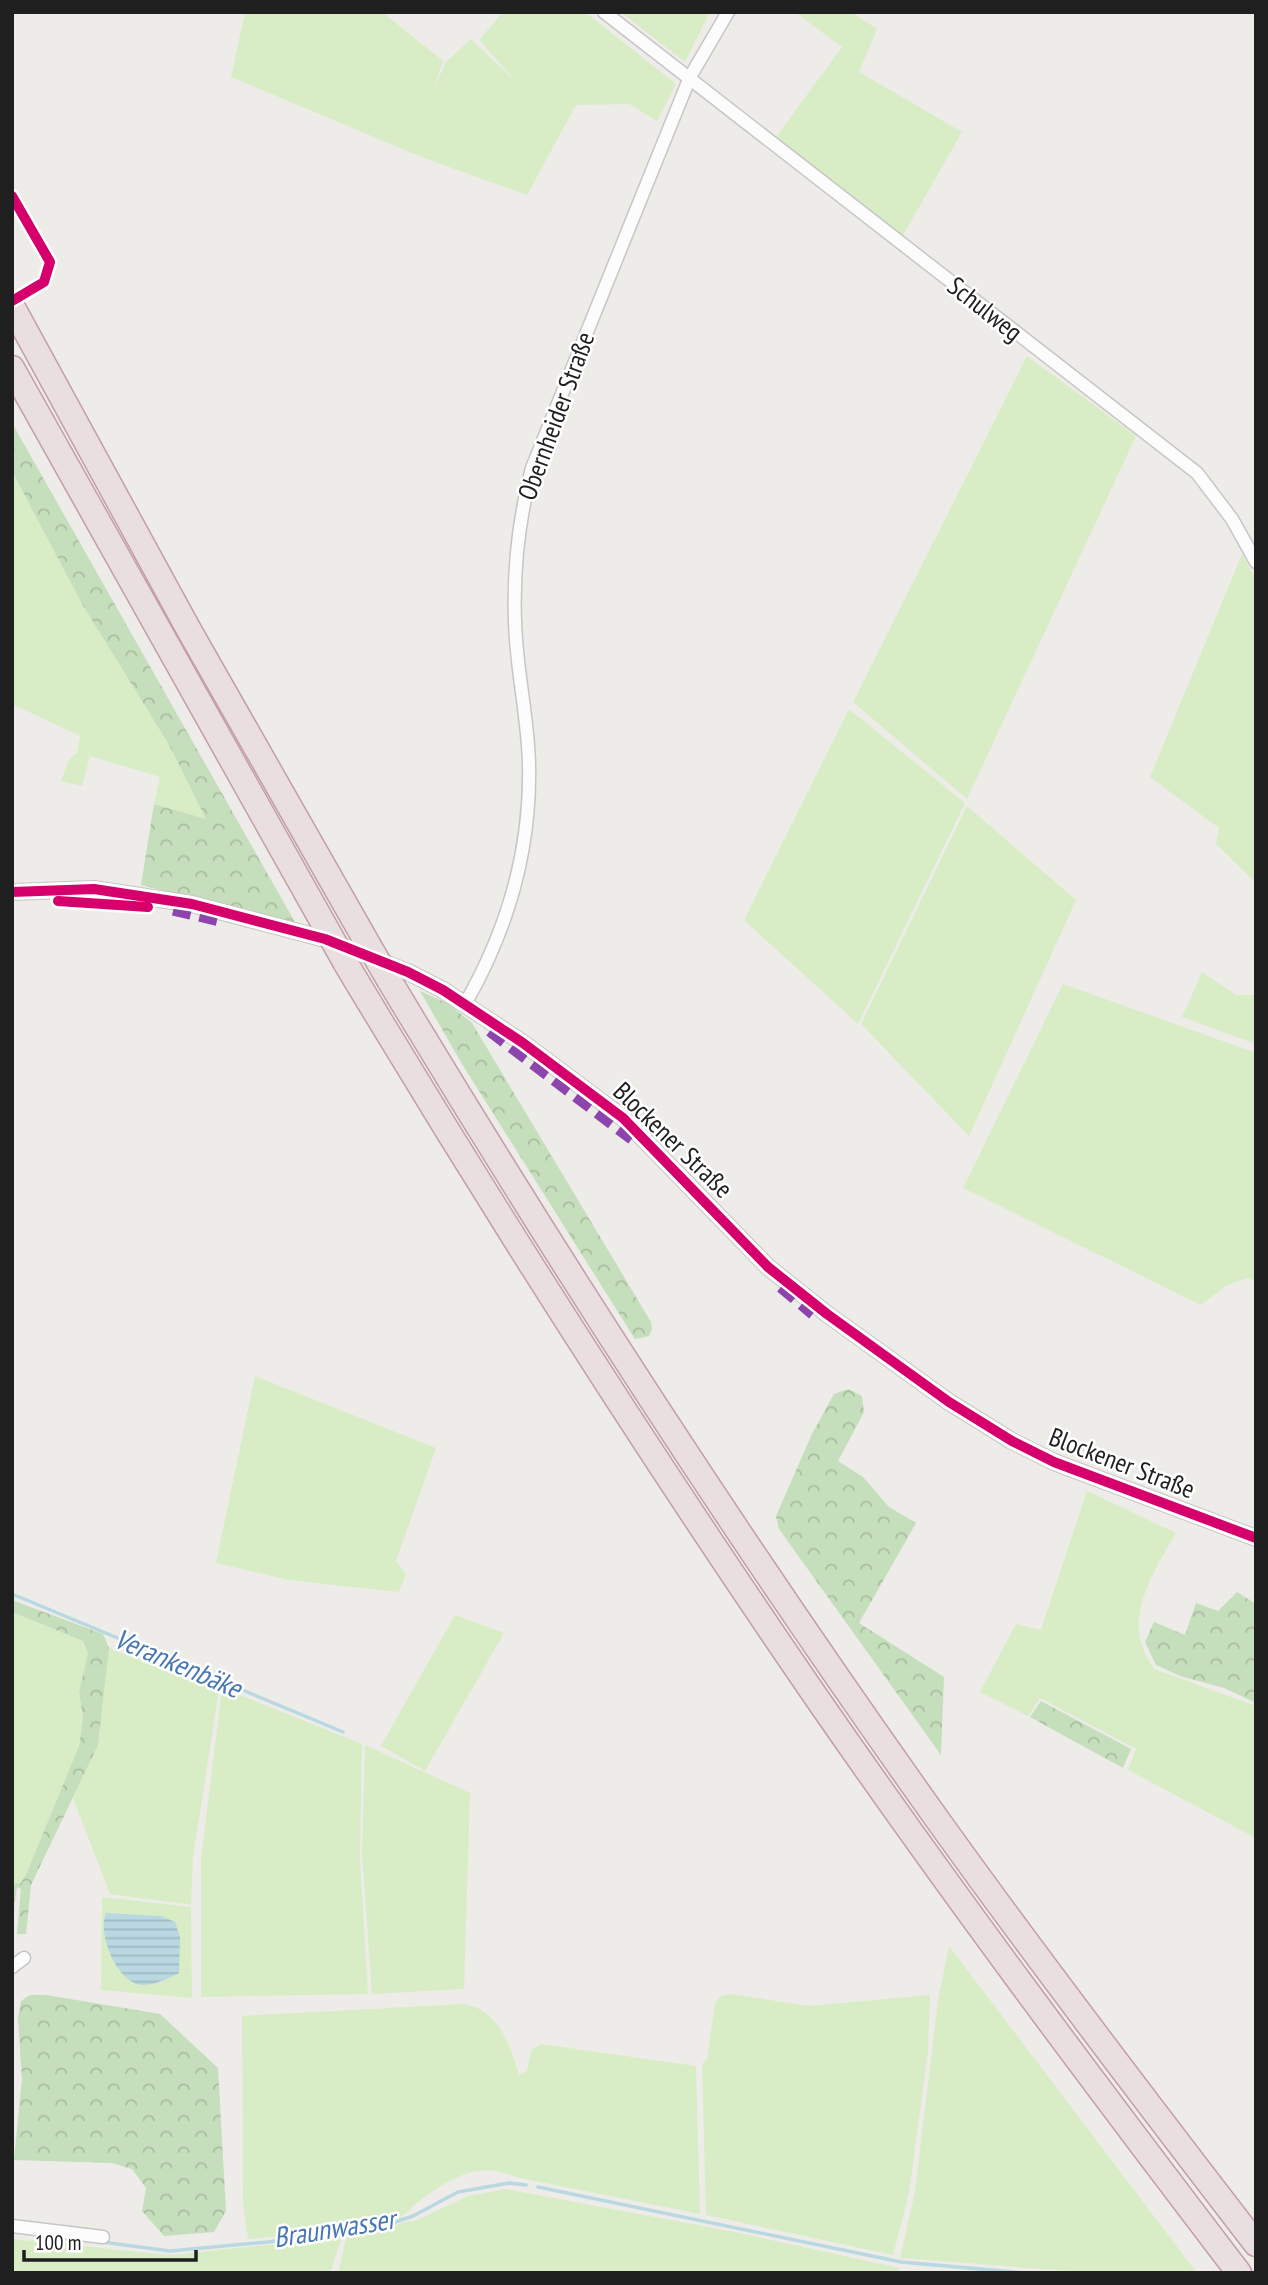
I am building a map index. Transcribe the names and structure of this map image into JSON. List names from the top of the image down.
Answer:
{
  "streets": {
    "street": ["Schulweg", "Obernheider Straße", "Blockener Straße"]
  },
  "crossings": [
    ["Schulweg", "Obernheider Straße"],
    ["Obernheider Straße", "Blockener Straße"]
  ],
  "water": ["Verankenbäke", "Braunwasser"],
  "scale_bar": "100 m"
}
